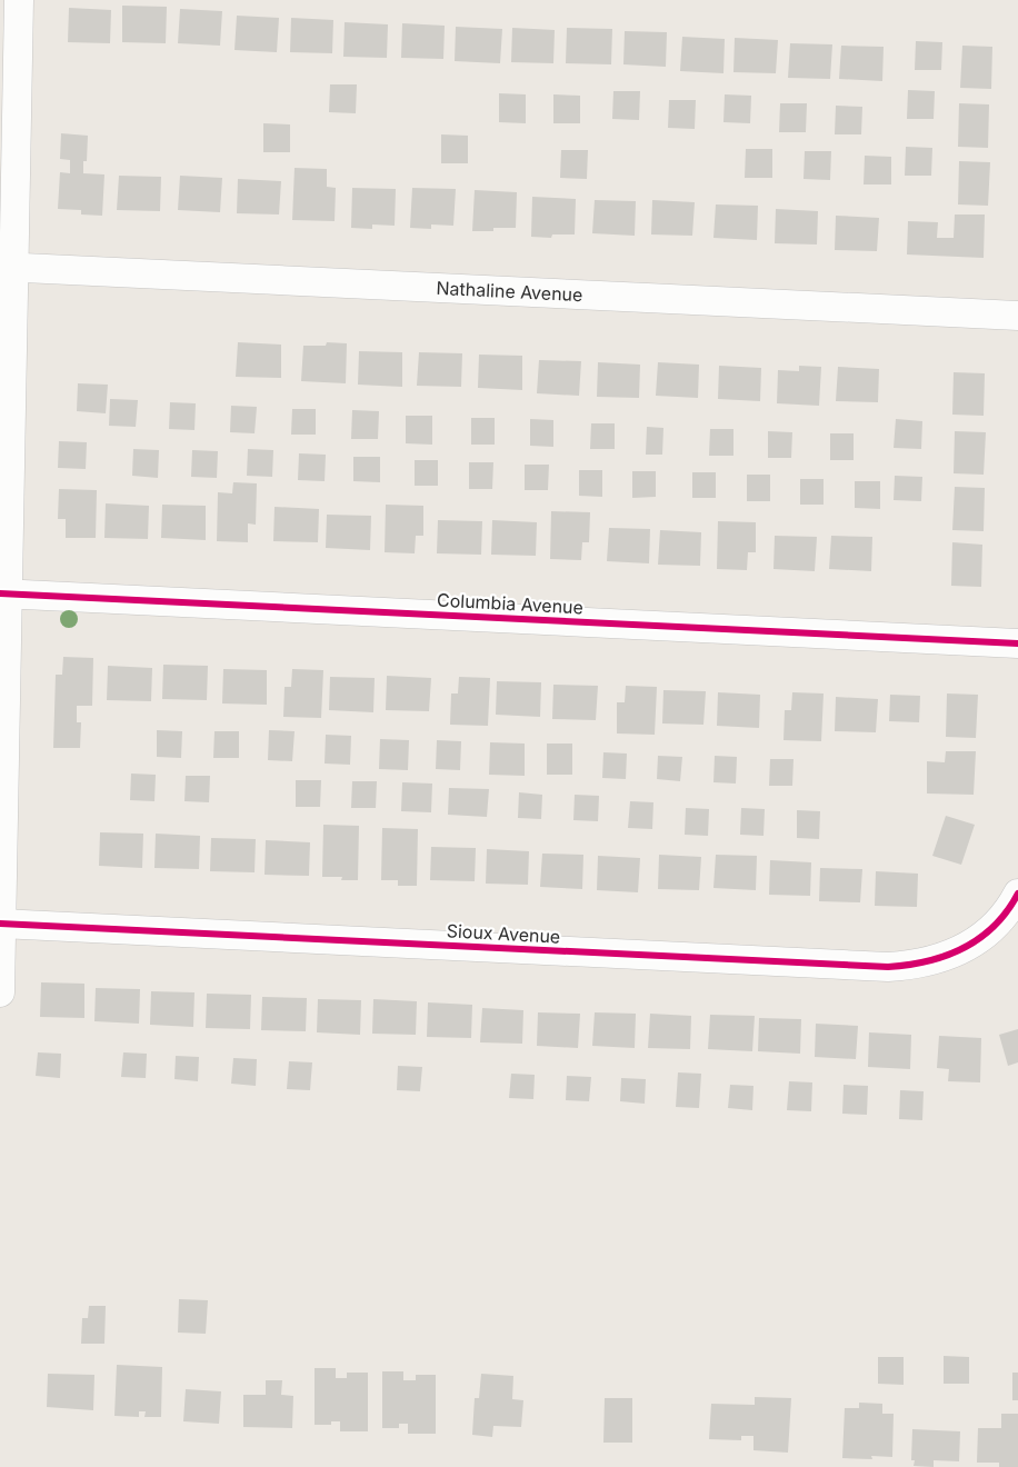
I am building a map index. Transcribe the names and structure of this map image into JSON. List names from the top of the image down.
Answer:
{
  "streets": {
    "street": ["Nathaline Avenue", "Columbia Avenue", "Sioux Avenue"]
  }
}
